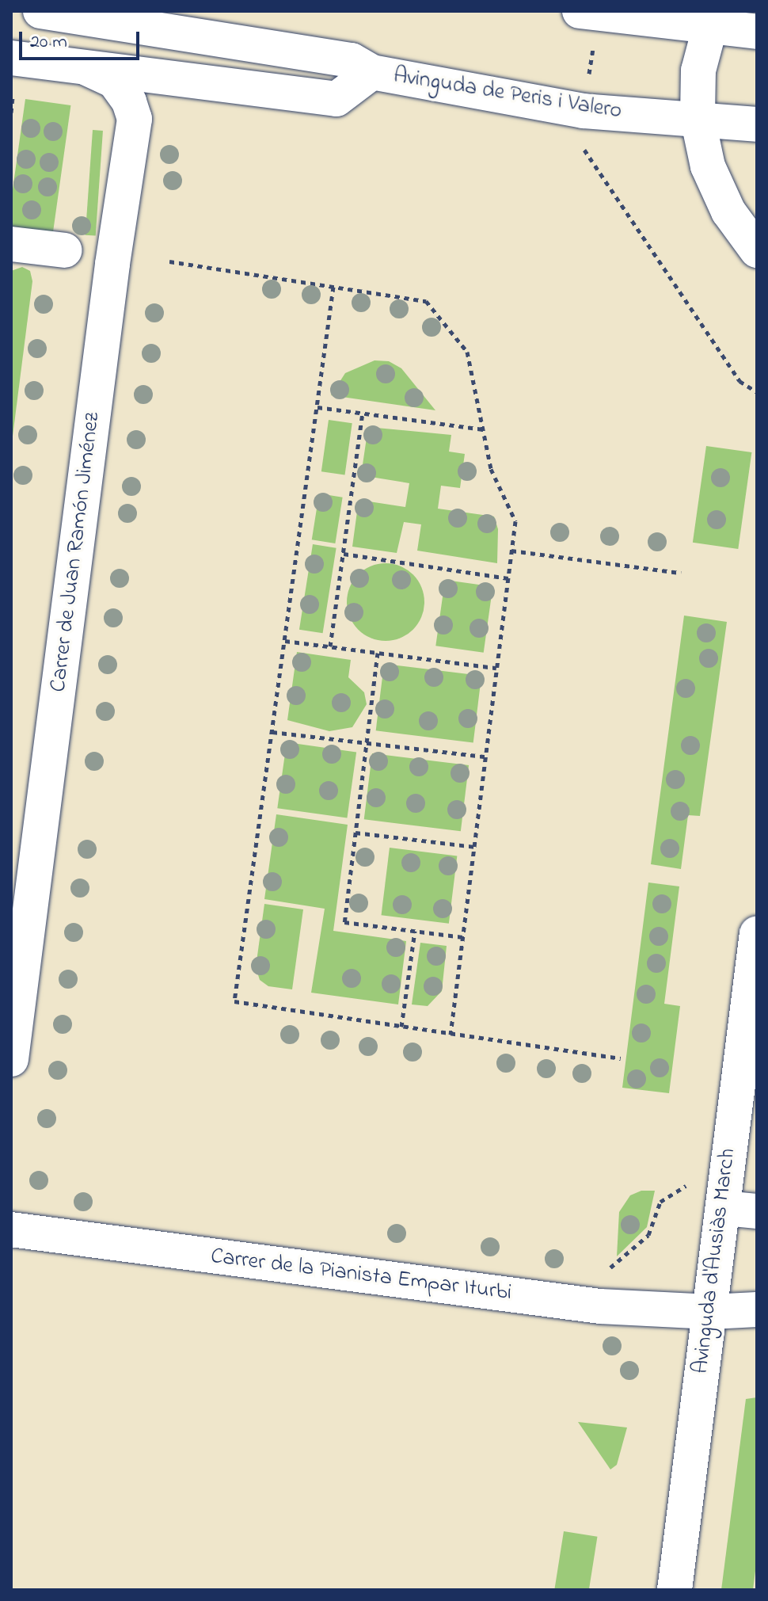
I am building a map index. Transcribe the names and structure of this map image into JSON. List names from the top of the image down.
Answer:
{
  "streets": {
    "street": [
      "Avinguda de Peris i Valero",
      "Carrer de Juan Ramón Jiménez",
      "Avinguda d'Ausiàs March",
      "Carrer de la Pianista Empar Iturbi"
    ]
  },
  "crossings": [
    ["Avinguda de Peris i Valero", "Carrer de Juan Ramón Jiménez"],
    ["Avinguda d'Ausiàs March", "Carrer de la Pianista Empar Iturbi"]
  ],
  "scale_bar": "20 m"
}
